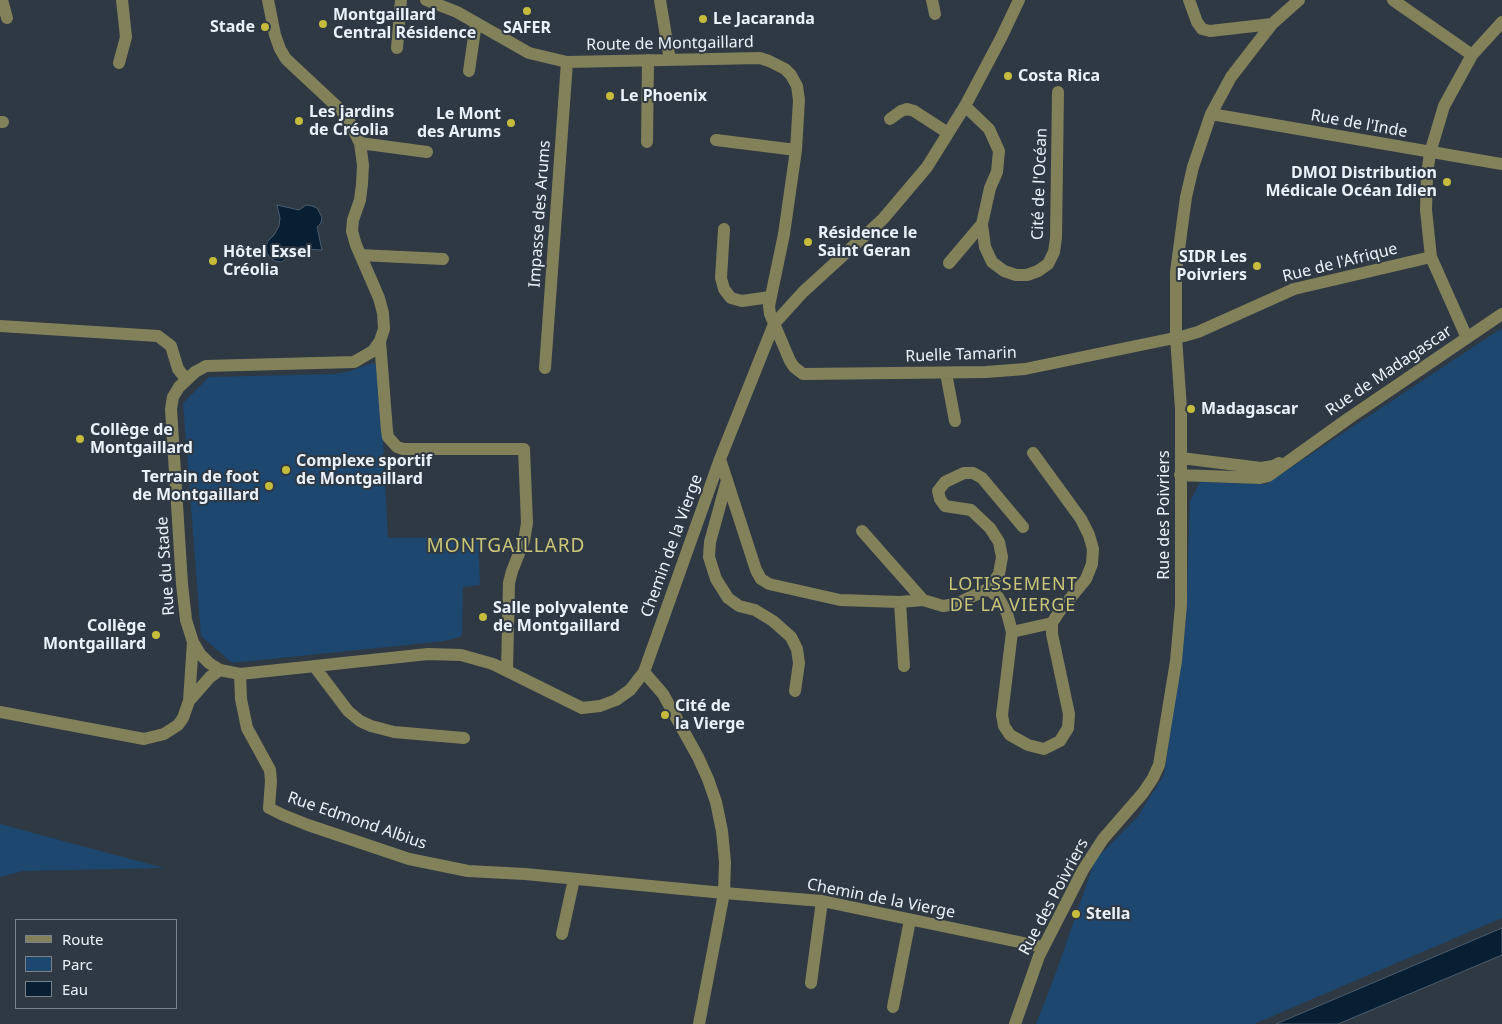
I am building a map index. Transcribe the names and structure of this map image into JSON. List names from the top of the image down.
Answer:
{
  "streets": {
    "street": [
      "Route de Montgaillard",
      "Rue de l'Inde",
      "Cité de l'Océan",
      "Impasse des Arums",
      "Rue de l'Afrique",
      "Ruelle Tamarin",
      "Rue de Madagascar",
      "Rue des Poivriers",
      "Chemin de la Vierge",
      "Rue du Stade",
      "Rue Edmond Albius"
    ]
  },
  "crossings": [
    ["Route de Montgaillard", "Impasse des Arums"],
    ["Route de Montgaillard", "Ruelle Tamarin"],
    ["Route de Montgaillard", "Chemin de la Vierge"],
    ["Rue de l'Inde", "Rue des Poivriers"],
    ["Rue de l'Afrique", "Ruelle Tamarin"],
    ["Rue de l'Afrique", "Rue des Poivriers"],
    ["Ruelle Tamarin", "Rue des Poivriers"],
    ["Ruelle Tamarin", "Chemin de la Vierge"],
    ["Rue de Madagascar", "Rue des Poivriers"],
    ["Rue des Poivriers", "Chemin de la Vierge"],
    ["Chemin de la Vierge", "Rue du Stade"],
    ["Chemin de la Vierge", "Rue Edmond Albius"],
    ["Rue du Stade", "Rue Edmond Albius"]
  ],
  "districts": ["MONTGAILLARD", "LOTISSEMENT DE LA VIERGE"],
  "places": [
    "SAFER",
    "Le Jacaranda",
    "Montgaillard Central Résidence",
    "Stade",
    "Costa Rica",
    "Le Phoenix",
    "Les jardins de Créolia",
    "Le Mont des Arums",
    "DMOI Distribution Médicale Océan Idien",
    "Résidence le Saint Geran",
    "Hôtel Exsel Créolia",
    "SIDR Les Poivriers",
    "Madagascar",
    "Collège de Montgaillard",
    "Complexe sportif de Montgaillard",
    "Terrain de foot de Montgaillard",
    "Salle polyvalente de Montgaillard",
    "Collège Montgaillard",
    "Cité de la Vierge",
    "Stella"
  ],
  "legend": ["Route", "Parc", "Eau"]
}
